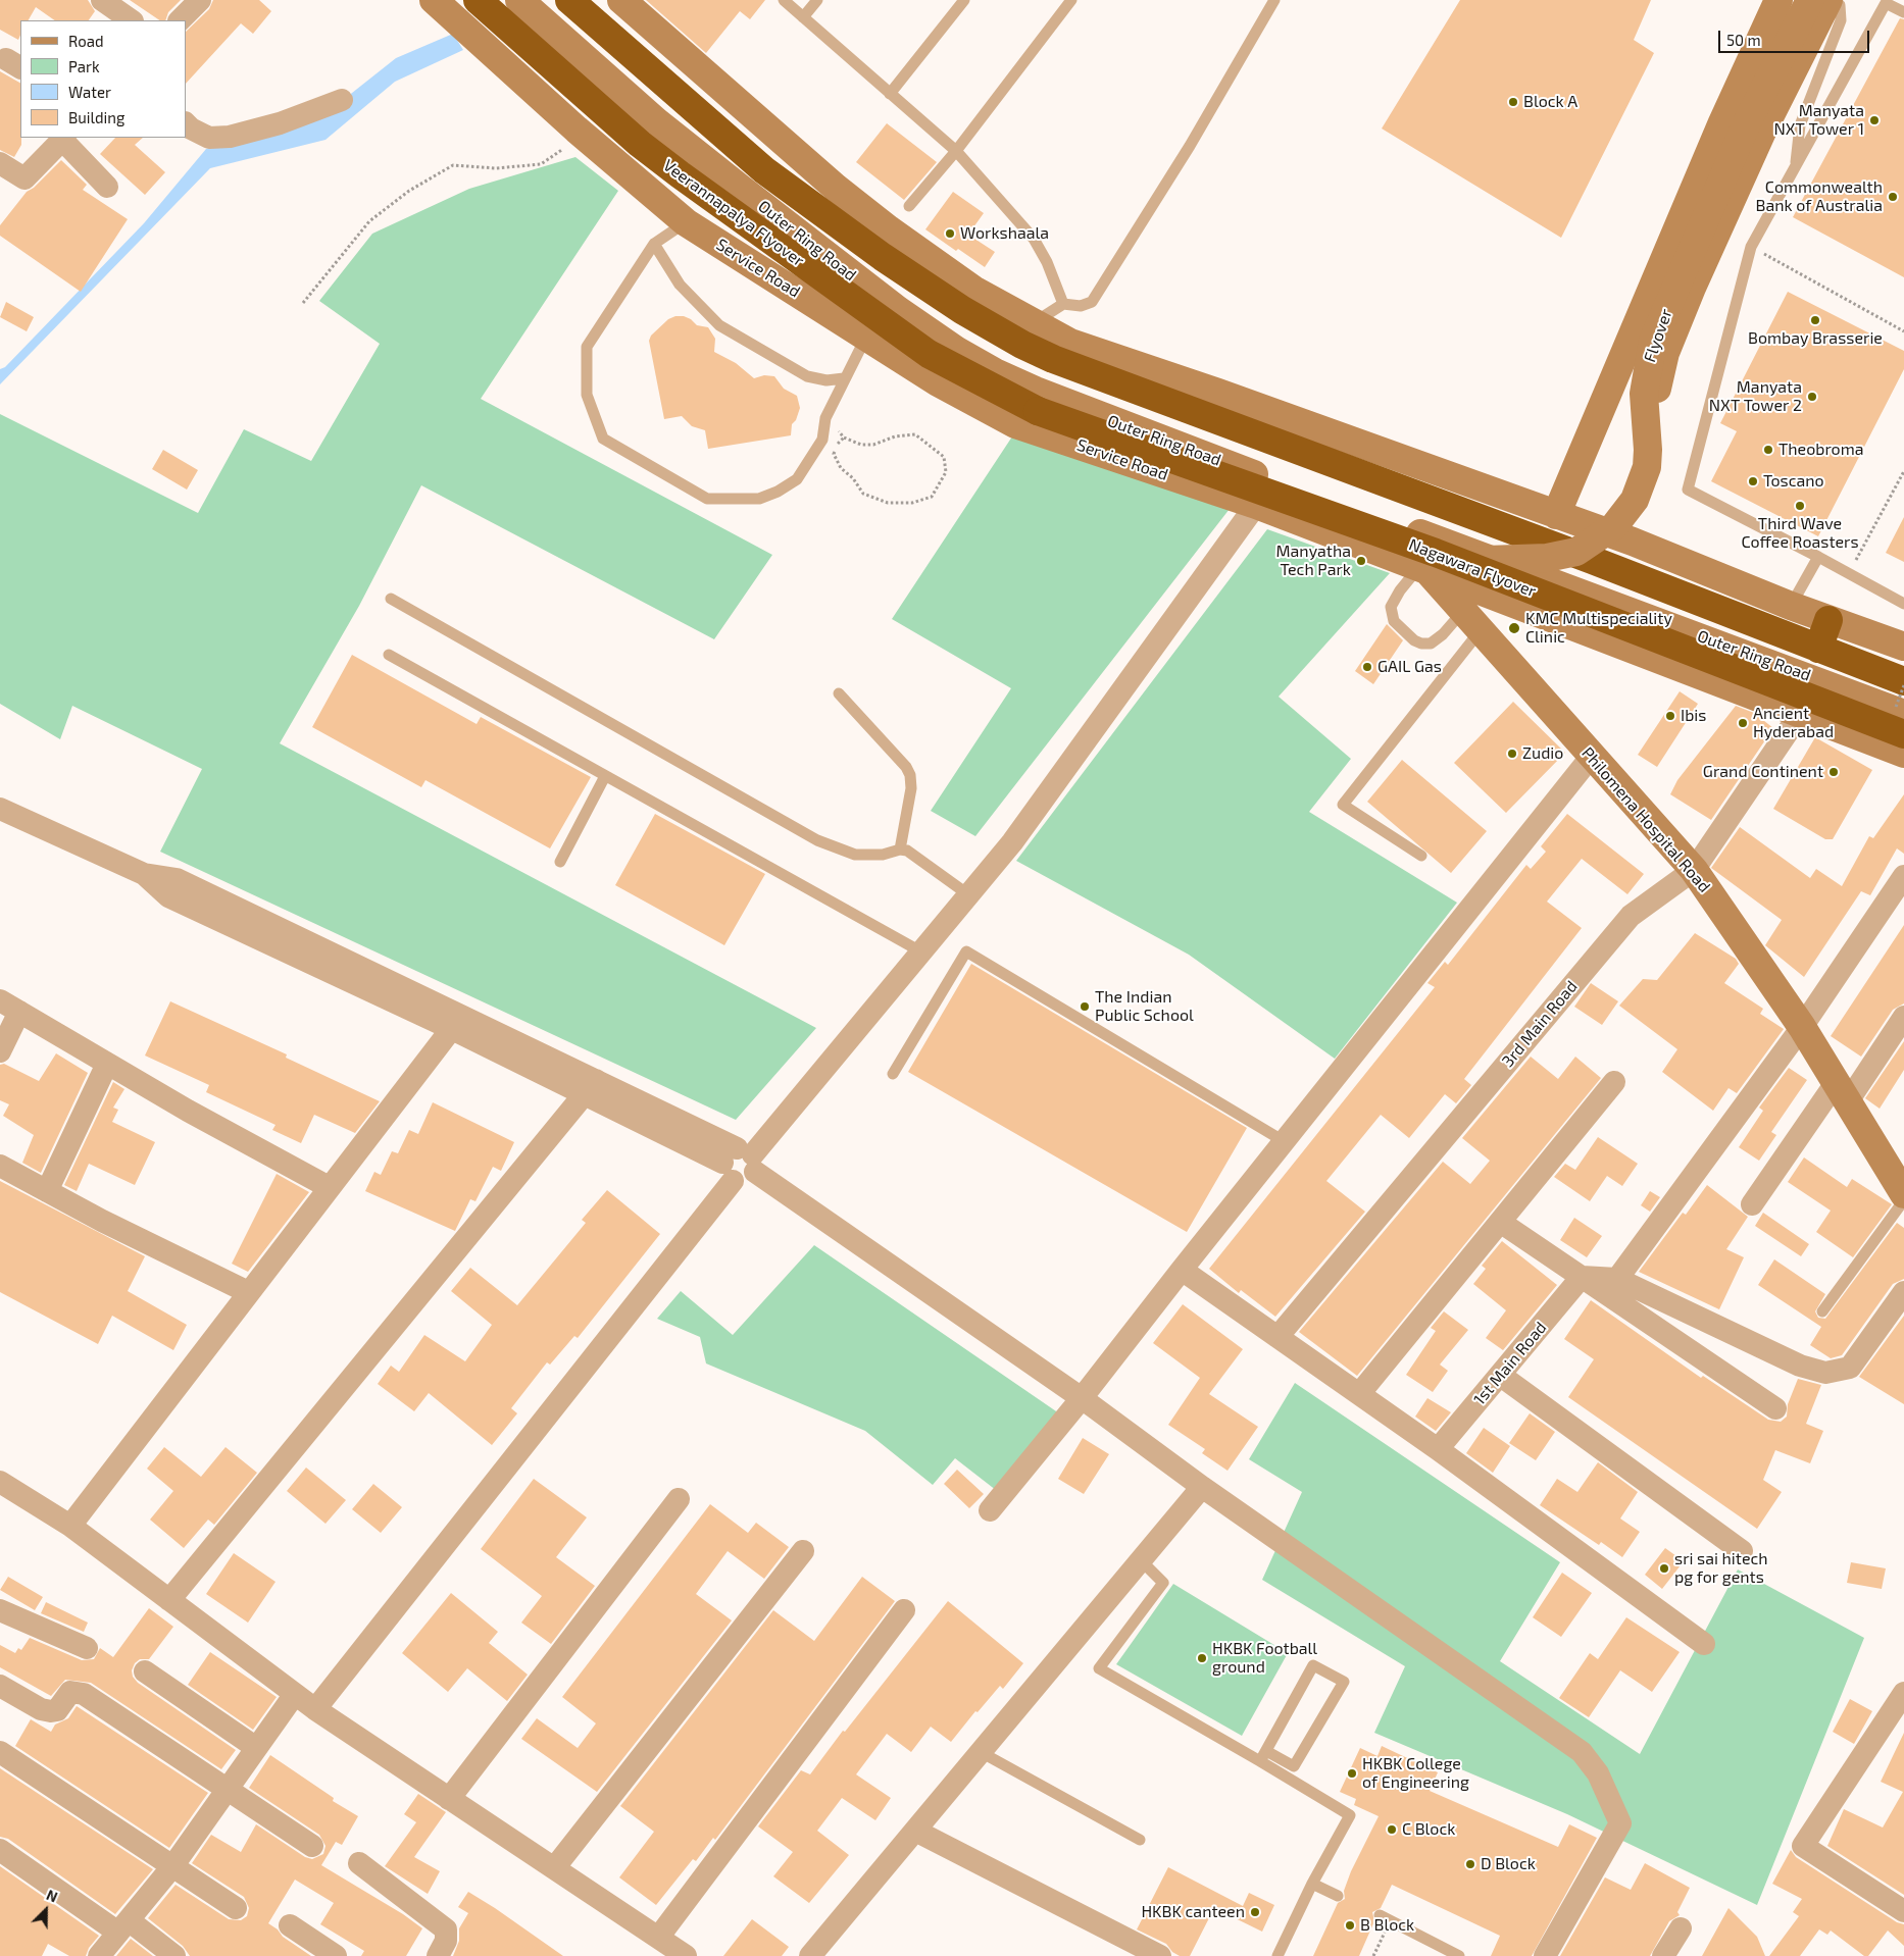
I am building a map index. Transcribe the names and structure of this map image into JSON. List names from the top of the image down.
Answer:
{
  "streets": {
    "highway": ["Veerannapalya Flyover", "Outer Ring Road", "Nagawara Flyover"],
    "street": [
      "Service Road",
      "Flyover",
      "Philomena Hospital Road",
      "3rd Main Road",
      "1st Main Road"
    ]
  },
  "crossings": [
    ["Veerannapalya Flyover", "Nagawara Flyover"],
    ["Service Road", "Philomena Hospital Road"],
    ["Service Road", "3rd Main Road"],
    ["Flyover", "Nagawara Flyover"],
    ["Philomena Hospital Road", "3rd Main Road"]
  ],
  "places": [
    "Block A",
    "Manyata NXT Tower 1",
    "Commonwealth Bank of Australia",
    "Workshaala",
    "Bombay Brasserie",
    "Manyata NXT Tower 2",
    "Theobroma",
    "Toscano",
    "Third Wave Coffee Roasters",
    "Manyatha Tech Park",
    "KMC Multispeciality Clinic",
    "GAIL Gas",
    "Ibis",
    "Ancient Hyderabad",
    "Zudio",
    "Grand Continent",
    "The Indian Public School",
    "sri sai hitech pg for gents",
    "HKBK Football ground",
    "HKBK College of Engineering",
    "C Block",
    "D Block",
    "HKBK canteen",
    "B Block"
  ],
  "legend": [
    "Road",
    "Park",
    "Water",
    "Building"
  ],
  "scale_bar": "50 m",
  "north": "top right"
}
